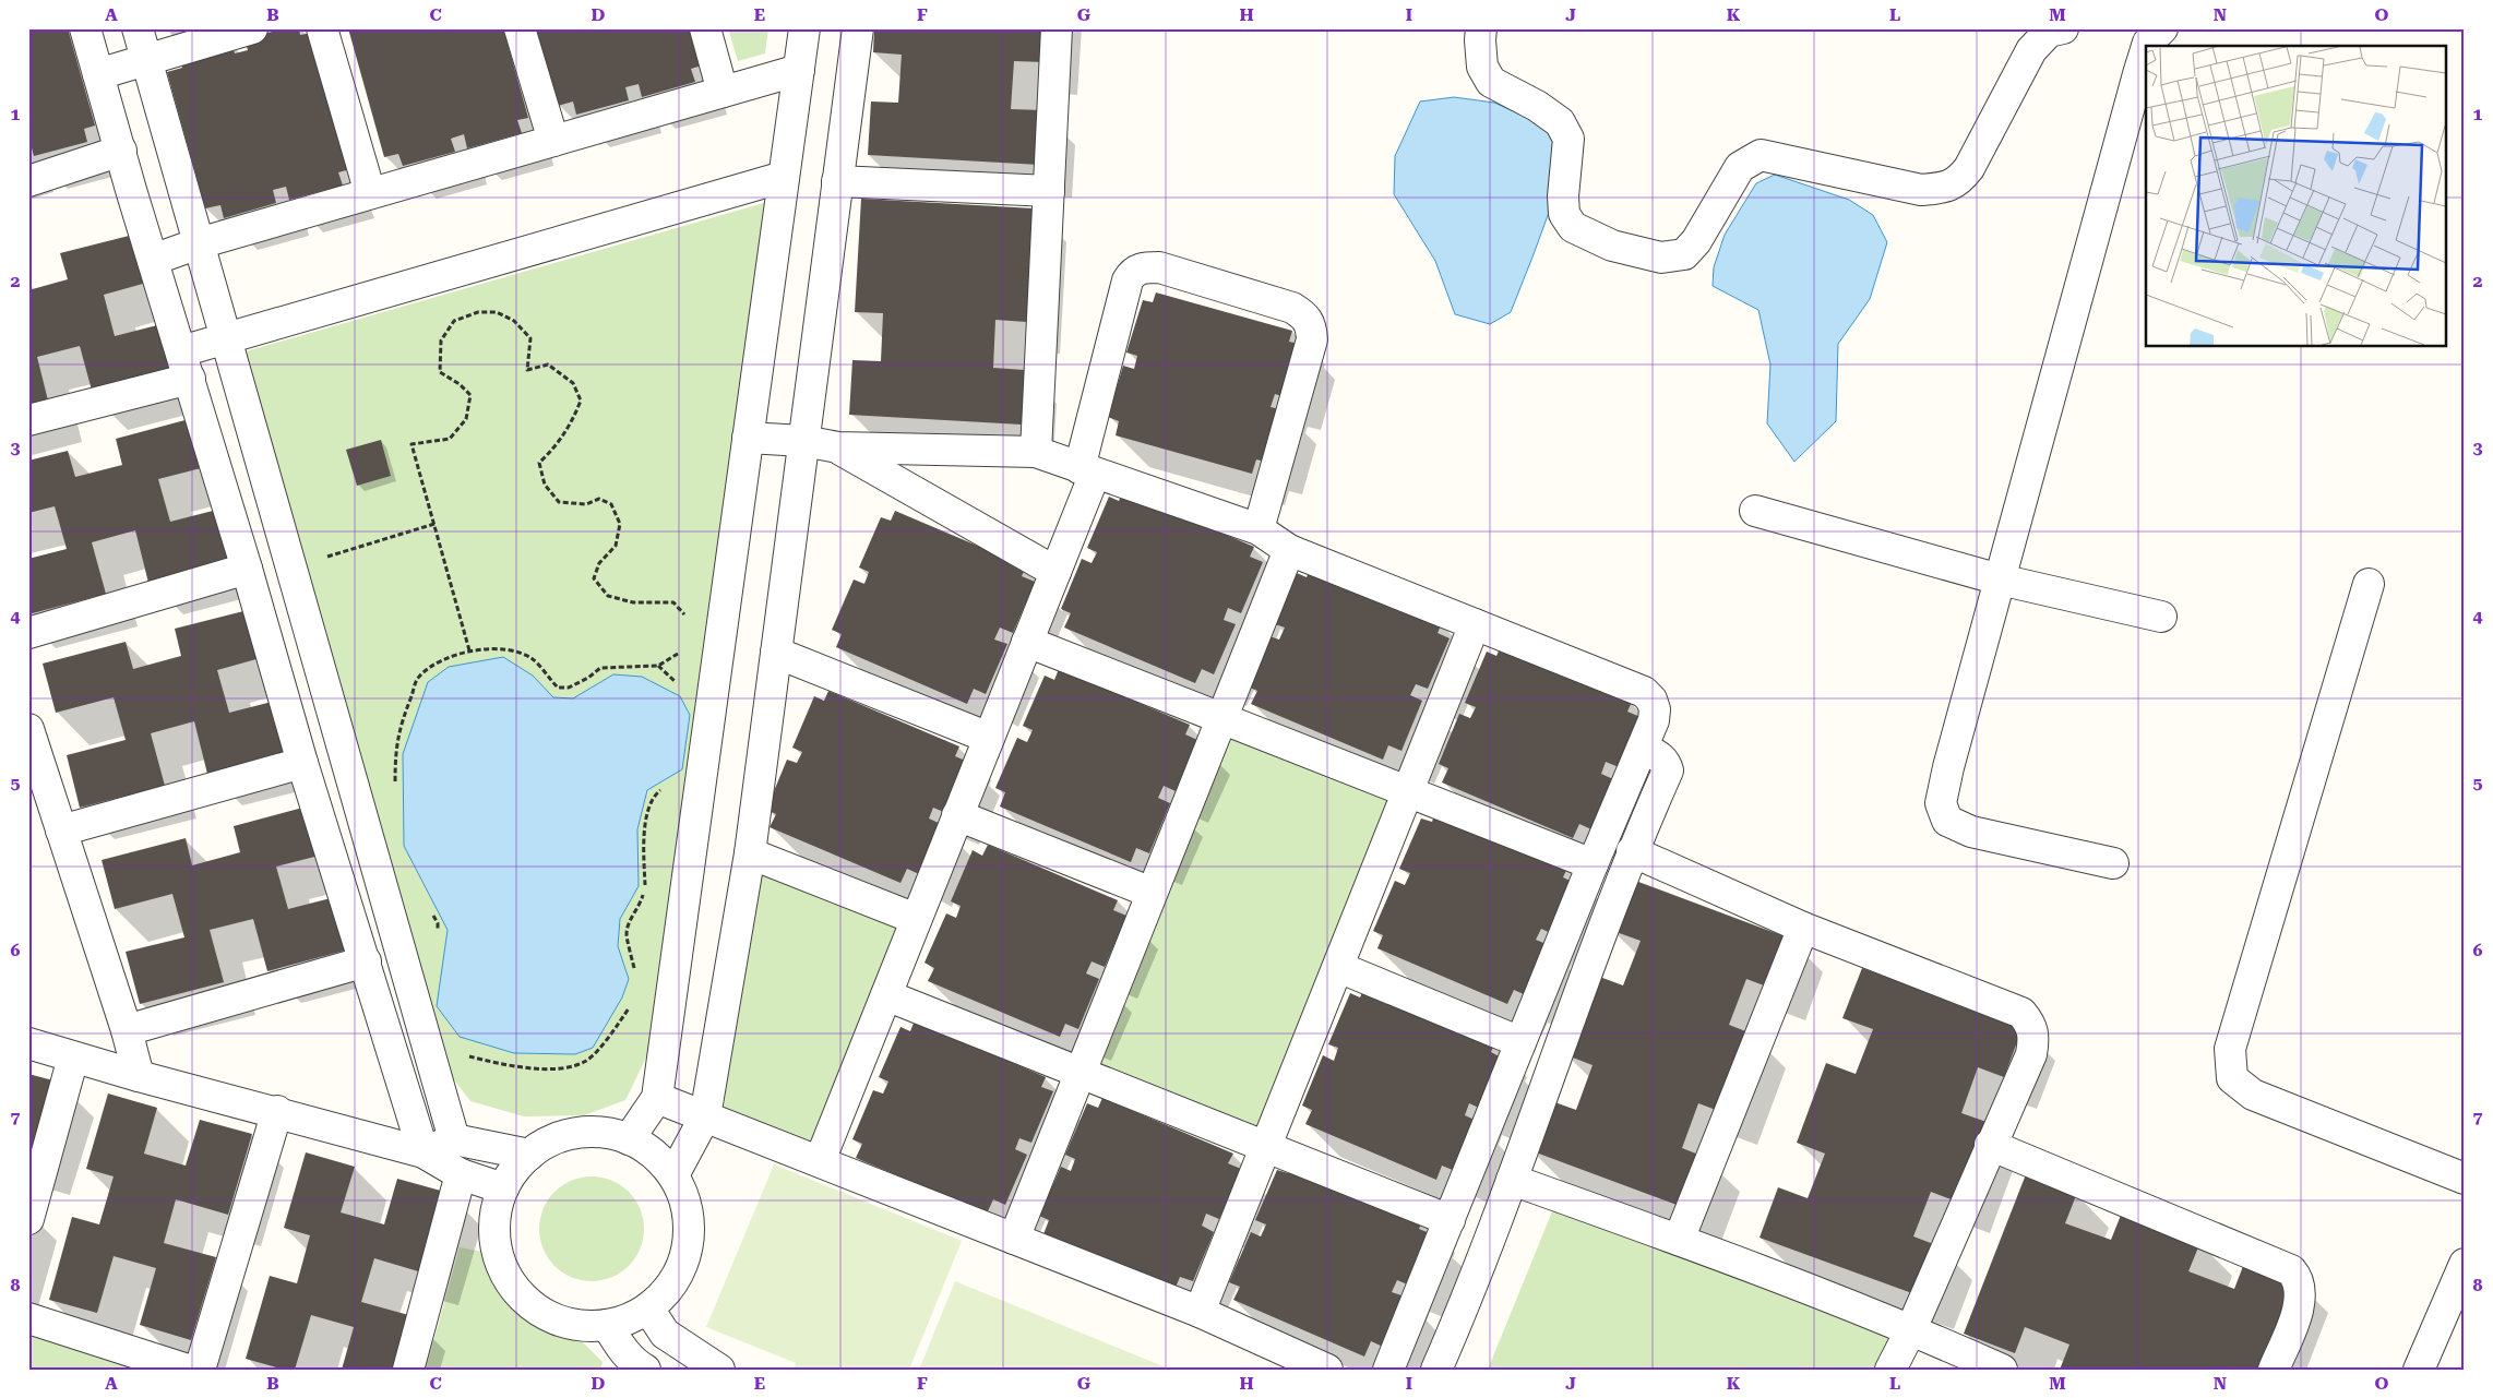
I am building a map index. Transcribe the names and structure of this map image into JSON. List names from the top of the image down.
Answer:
{
  "grid": {
    "columns": [
      "A",
      "B",
      "C",
      "D",
      "E",
      "F",
      "G",
      "H",
      "I",
      "J",
      "K",
      "L",
      "M",
      "N",
      "O"
    ],
    "rows": [
      "1",
      "2",
      "3",
      "4",
      "5",
      "6",
      "7",
      "8"
    ]
  }
}
